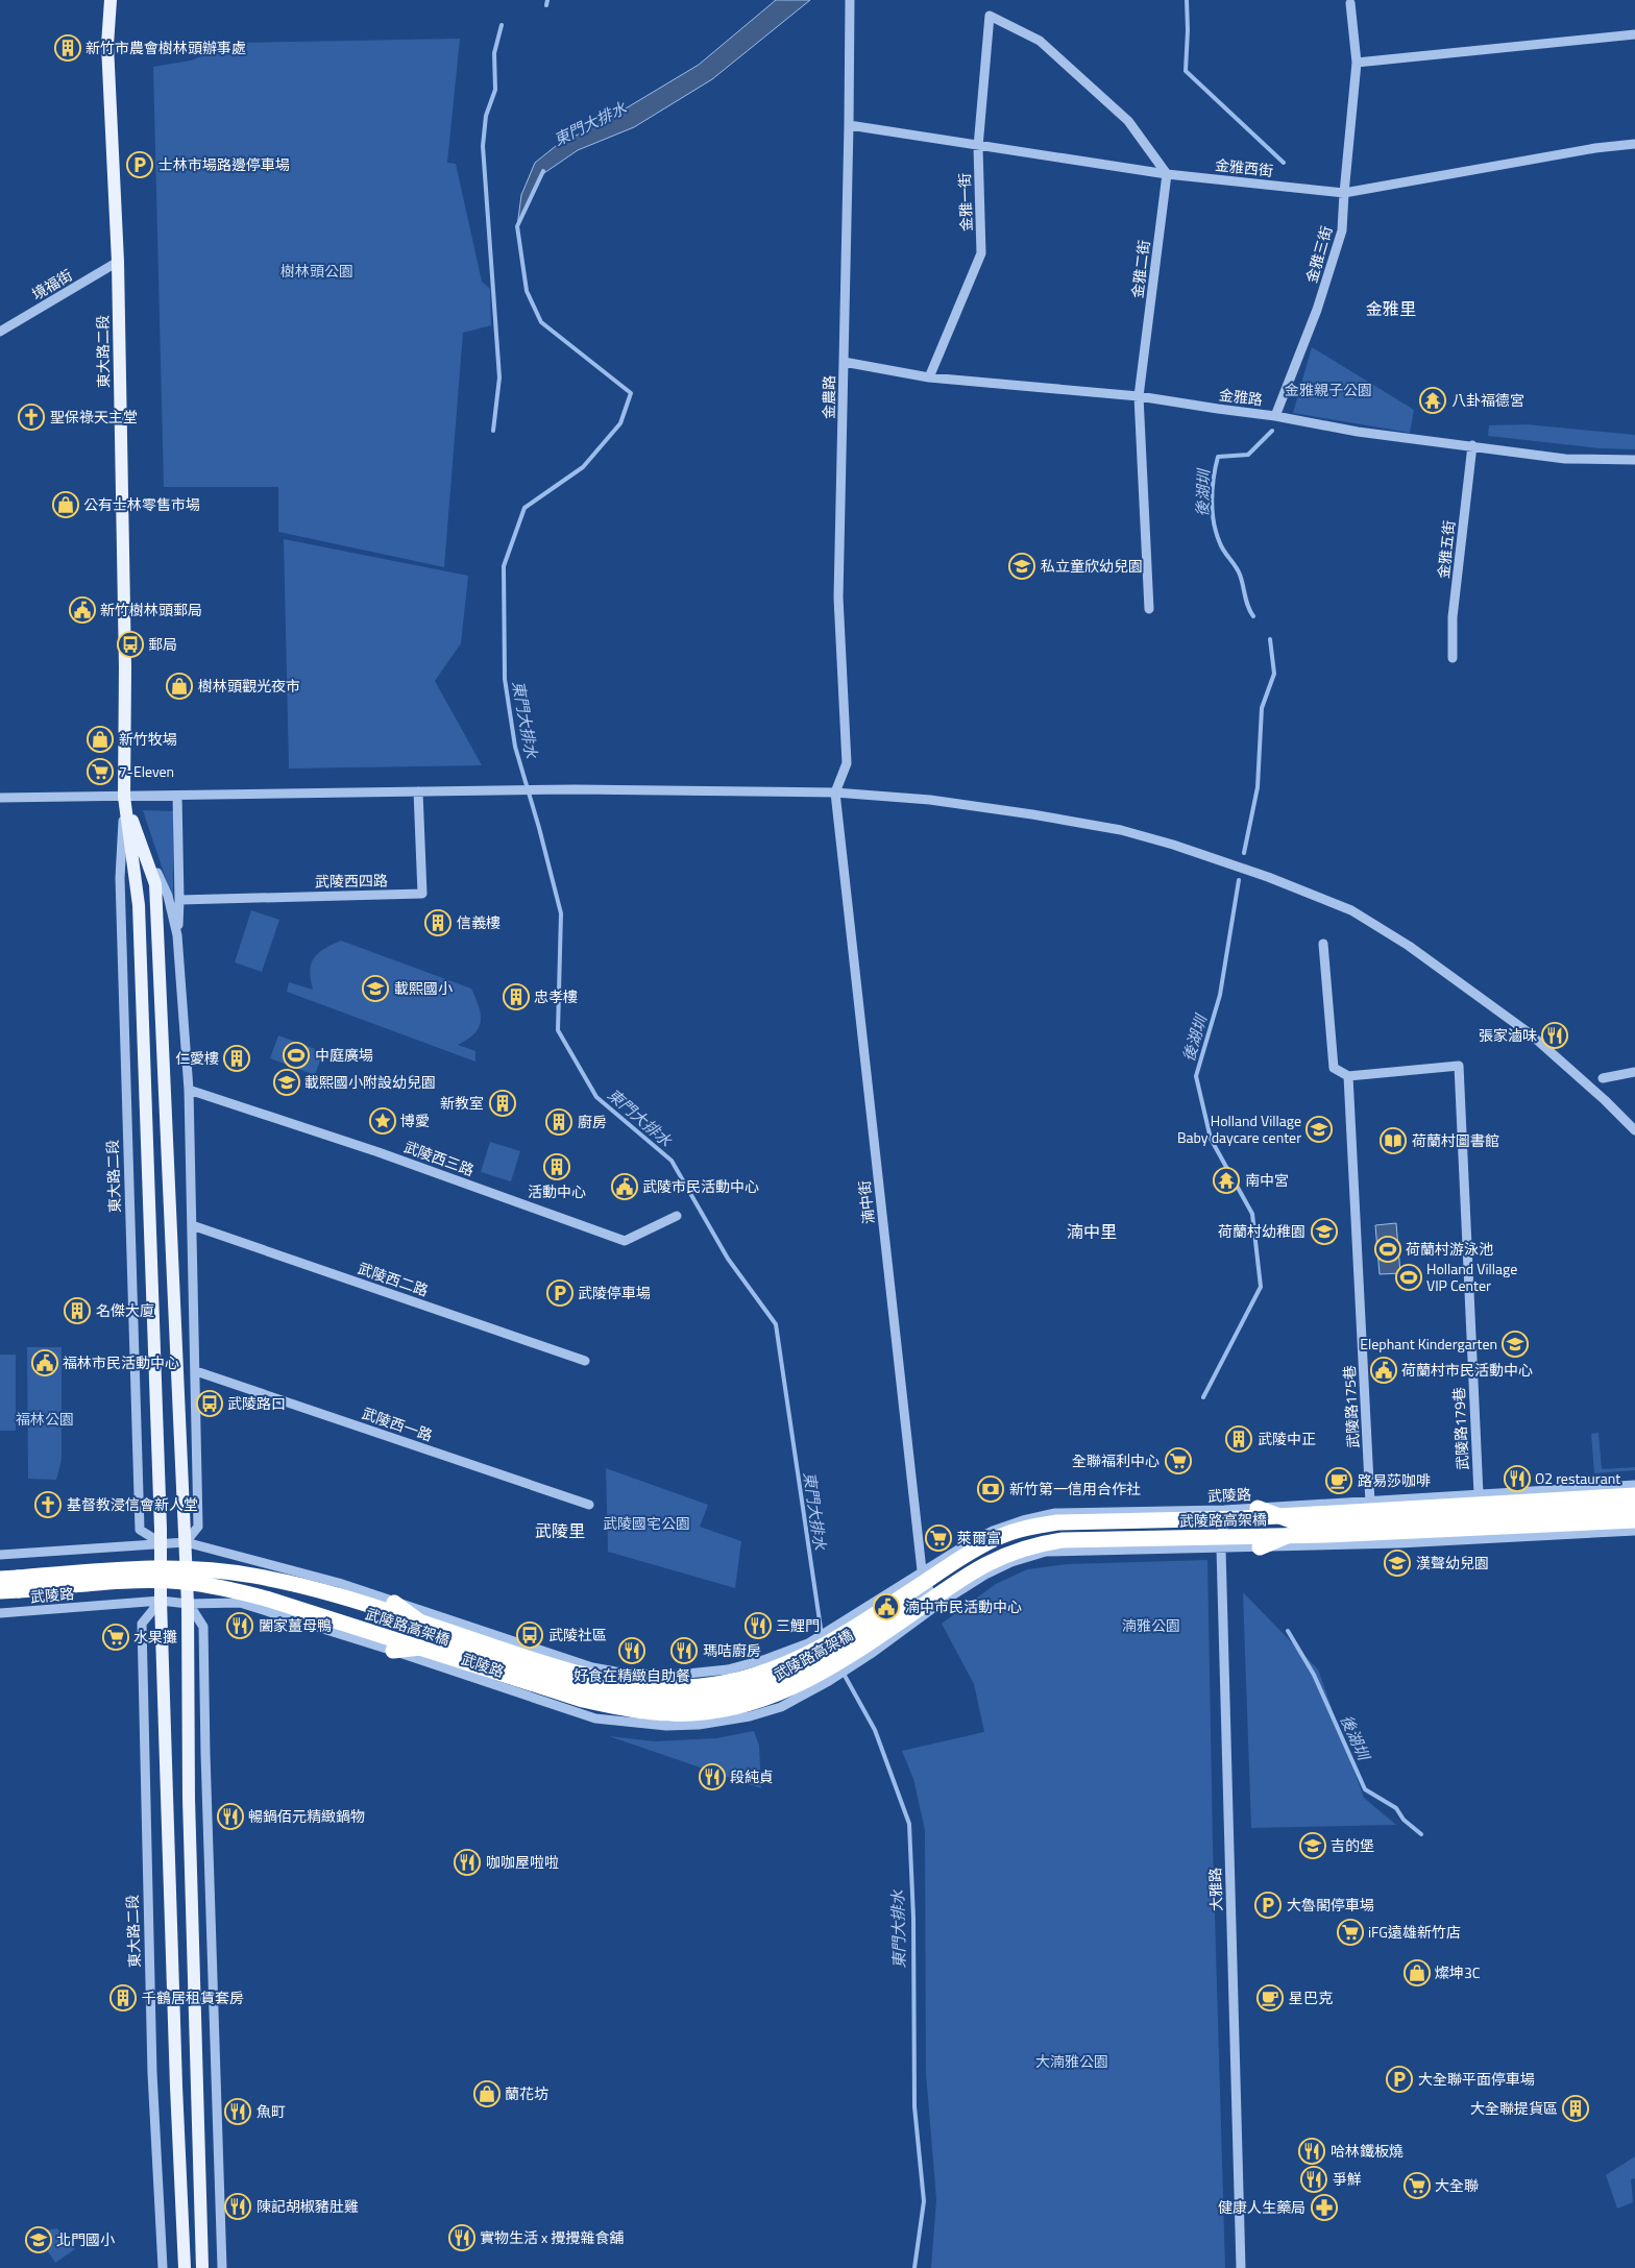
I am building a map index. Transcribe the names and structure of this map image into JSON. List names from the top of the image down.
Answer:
{
  "streets": {
    "highway": ["武陵路高架橋"],
    "main road": ["東大路二段"],
    "street": [
      "金雅西街",
      "金雅一街",
      "金雅三街",
      "金雅二街",
      "境福街",
      "金農路",
      "金雅路",
      "金雅五街",
      "武陵西四路",
      "武陵西三路",
      "湳中街",
      "武陵西二路",
      "武陵路175巷",
      "武陵西一路",
      "武陵路179巷",
      "武陵路",
      "大雅路"
    ]
  },
  "crossings": [
    ["金雅西街", "金雅一街"],
    ["金雅西街", "金雅三街"],
    ["金雅西街", "金雅二街"],
    ["金雅西街", "金農路"],
    ["金雅一街", "金雅二街"],
    ["金雅一街", "金雅路"],
    ["金雅三街", "金雅路"],
    ["金雅二街", "金雅路"],
    ["境福街", "東大路二段"],
    ["東大路二段", "武陵西四路"],
    ["東大路二段", "武陵西三路"],
    ["東大路二段", "武陵西二路"],
    ["東大路二段", "武陵西一路"],
    ["東大路二段", "武陵路"],
    ["金農路", "金雅路"],
    ["金農路", "湳中街"],
    ["金雅路", "金雅五街"],
    ["湳中街", "武陵路"],
    ["武陵路175巷", "武陵路179巷"],
    ["武陵路175巷", "武陵路"],
    ["武陵路179巷", "武陵路"],
    ["武陵路", "大雅路"]
  ],
  "districts": ["金雅里", "湳中里", "武陵里"],
  "water": ["東門大排水", "後湖圳"],
  "parks": [
    "樹林頭公園",
    "金雅親子公園",
    "福林公園",
    "武陵國宅公園",
    "湳雅公園",
    "大湳雅公園"
  ],
  "places": {
    "building": [
      "新竹市農會樹林頭辦事處",
      "信義樓",
      "忠孝樓",
      "仁愛樓",
      "新教室",
      "廚房",
      "活動中心",
      "名傑大廈",
      "武陵中正",
      "千鶴居租賃套房",
      "大全聯提貨區"
    ],
    "parking": [
      "士林市場路邊停車場",
      "武陵停車場",
      "大魯閣停車場",
      "大全聯平面停車場"
    ],
    "temple": ["八卦福德宮", "南中宮"],
    "church": ["聖保祿天主堂", "基督教浸信會新人堂"],
    "shop": [
      "公有士林零售市場",
      "樹林頭觀光夜市",
      "新竹牧場",
      "燦坤3C",
      "蘭花坊"
    ],
    "school or university": [
      "私立童欣幼兒園",
      "載熙國小",
      "載熙國小附設幼兒園",
      "Holland Village Baby daycare center",
      "荷蘭村幼稚園",
      "Elephant Kindergarten",
      "漢聲幼兒園",
      "吉的堡",
      "北門國小"
    ],
    "public building": [
      "新竹樹林頭郵局",
      "武陵市民活動中心",
      "福林市民活動中心",
      "荷蘭村市民活動中心",
      "湳中市民活動中心"
    ],
    "bus stop": ["郵局", "武陵路口", "武陵社區"],
    "supermarket": [
      "7-Eleven",
      "全聯福利中心",
      "萊爾富",
      "水果攤",
      "iFG遠雄新竹店",
      "大全聯"
    ],
    "restaurant": [
      "張家滷味",
      "O2 restaurant",
      "闔家薑母鴨",
      "三鯉門",
      "好食在精緻自助餐",
      "瑪咭廚房",
      "段純貞",
      "暢鍋佰元精緻鍋物",
      "咖咖屋啦啦",
      "魚町",
      "哈林鐵板燒",
      "爭鮮",
      "陳記胡椒豬肚雞",
      "實物生活 x 攪攪雜食舖"
    ],
    "sports": ["中庭廣場", "荷蘭村游泳池", "Holland Village VIP Center"],
    "place": ["博愛"],
    "library": ["荷蘭村圖書館"],
    "cafe": ["路易莎咖啡", "星巴克"],
    "bank": ["新竹第一信用合作社"],
    "pharmacy": ["健康人生藥局"]
  }
}
